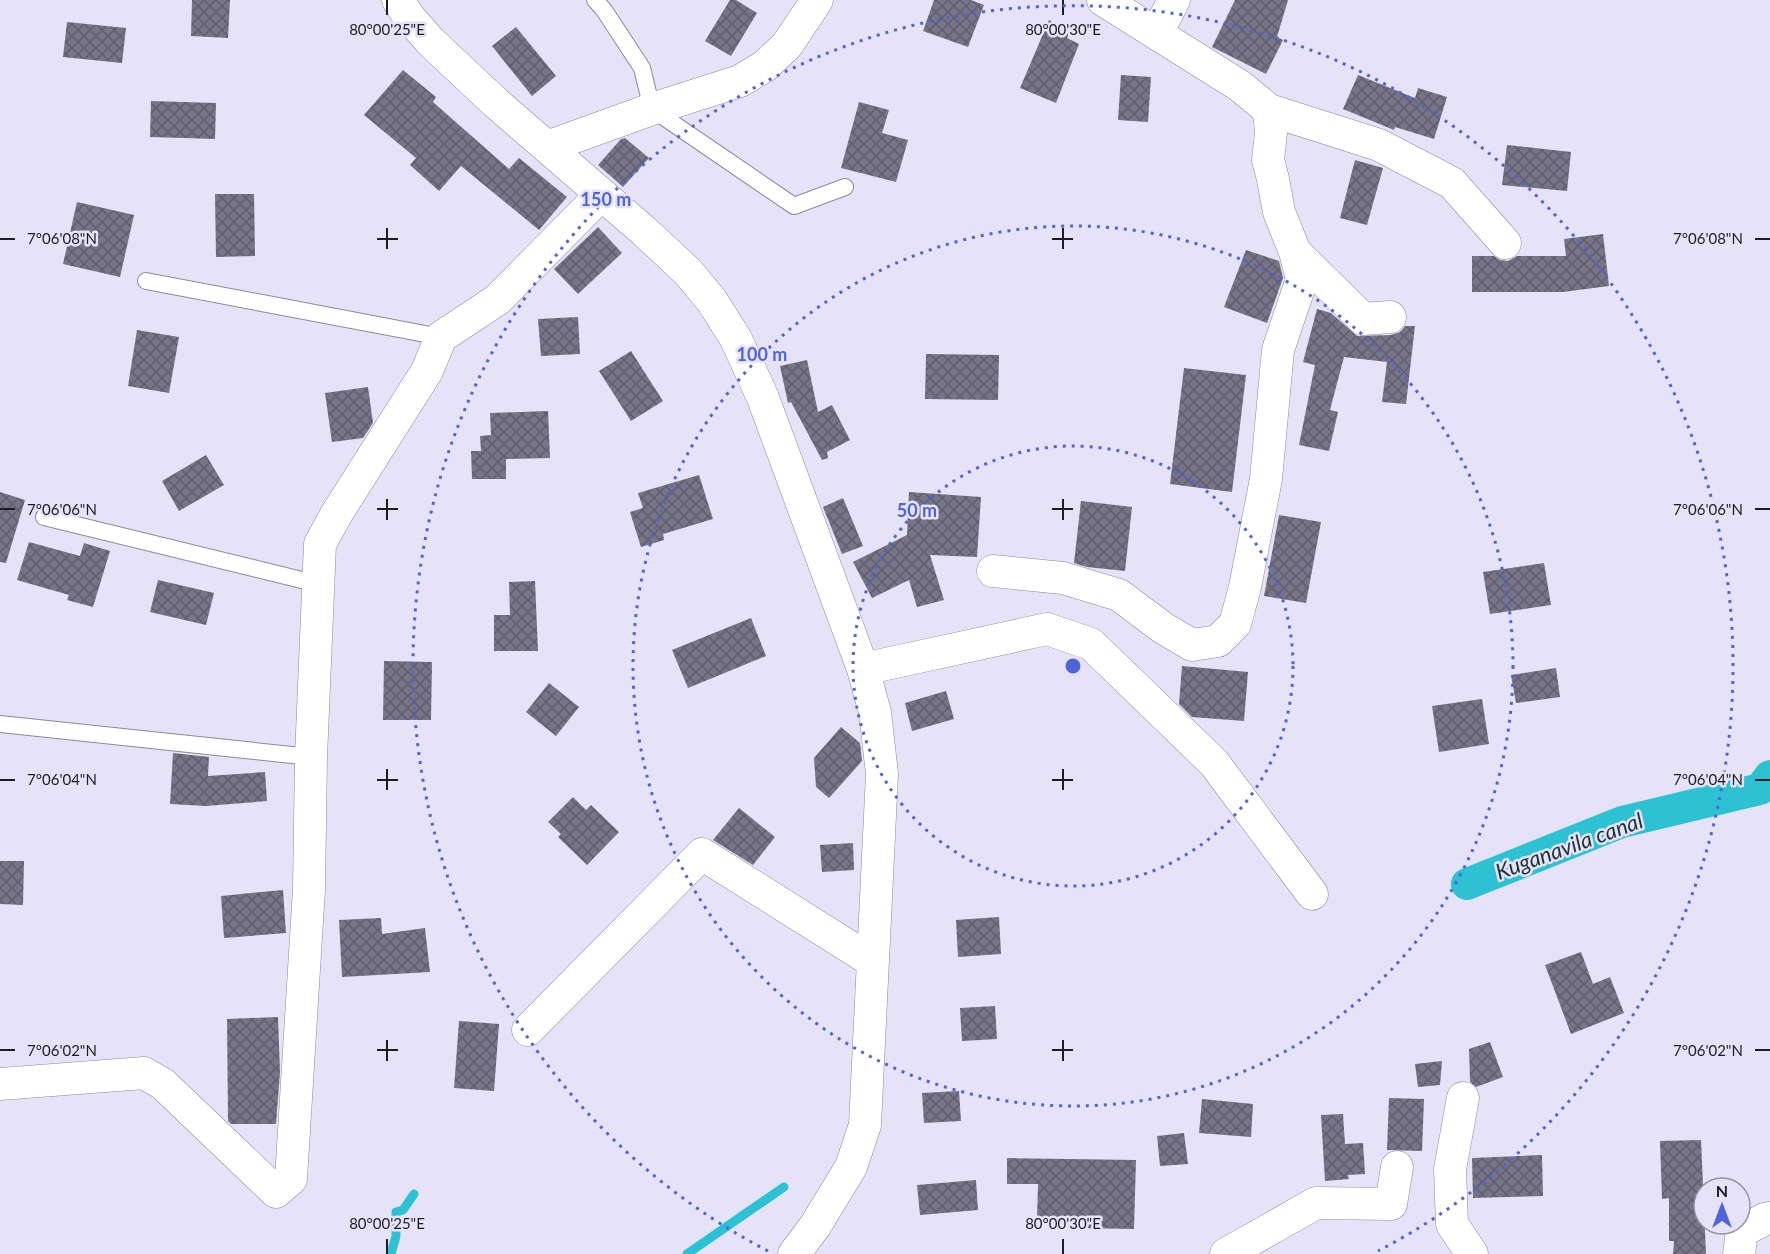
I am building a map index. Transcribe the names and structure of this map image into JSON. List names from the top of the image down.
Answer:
{
  "water": ["Kuganavila canal"],
  "north": "top",
  "coordinates": [
    "80°00'25\"E",
    "80°00'30\"E",
    "7°06'08\"N",
    "7°06'06\"N",
    "7°06'04\"N",
    "7°06'02\"N"
  ],
  "rings": ["150 m", "100 m", "50 m"]
}
